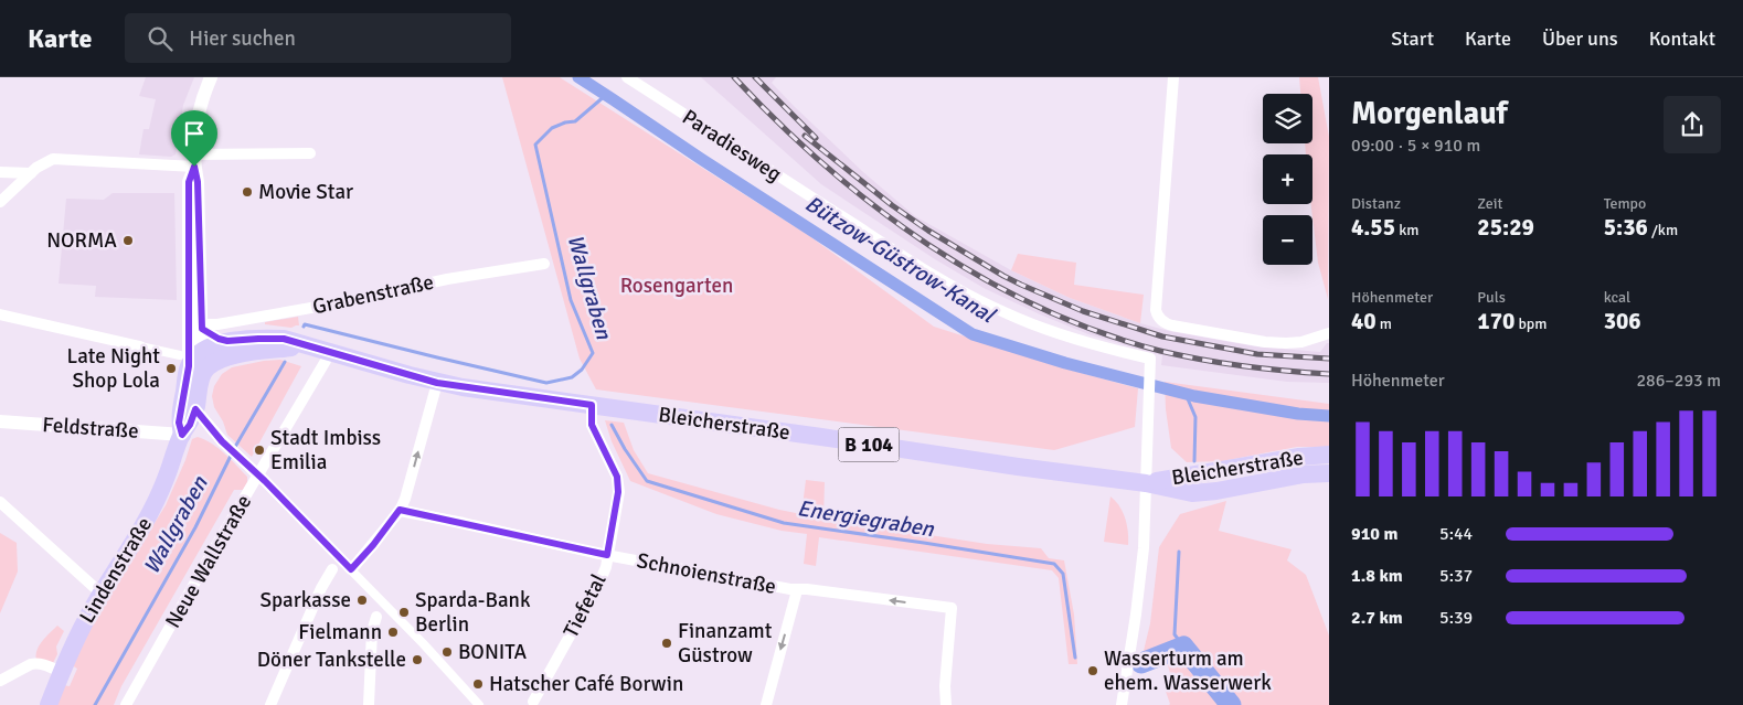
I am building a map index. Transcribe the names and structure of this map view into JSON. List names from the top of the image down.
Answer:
{
  "streets": {
    "main road": ["Bleicherstraße", "B 104", "Lindenstraße"],
    "street": [
      "Paradiesweg",
      "Grabenstraße",
      "Feldstraße",
      "Neue Wallstraße",
      "Schnoienstraße",
      "Tiefetal"
    ]
  },
  "crossings": [
    ["Paradiesweg", "Bleicherstraße"],
    ["Bleicherstraße", "Lindenstraße"],
    ["Bleicherstraße", "Tiefetal"],
    ["Feldstraße", "Lindenstraße"],
    ["Schnoienstraße", "Tiefetal"]
  ],
  "water": ["Bützow-Güstrow-Kanal", "Wallgraben", "Energiegraben"],
  "parks": ["Rosengarten"],
  "places": [
    "Movie Star",
    "NORMA",
    "Late Night Shop Lola",
    "Stadt Imbiss Emilia",
    "Sparkasse",
    "Sparda-Bank Berlin",
    "Fielmann",
    "Finanzamt Güstrow",
    "BONITA",
    "Döner Tankstelle",
    "Wasserturm am ehem. Wasserwerk",
    "Hatscher Café Borwin"
  ],
  "page": {
    "header": "Karte",
    "search": "Hier suchen",
    "nav": [
      "Start",
      "Karte",
      "Über uns",
      "Kontakt"
    ],
    "heading": ["Morgenlauf", "09:00 · 5 × 910 m"],
    "map_buttons": ["+", "−"],
    "stats": [
      ["Distanz", "4.55 km"],
      ["Zeit", "25:29"],
      ["Tempo", "5:36 /km"],
      ["Höhenmeter", "40 m"],
      ["Puls", "170 bpm"],
      ["kcal", "306"]
    ],
    "chart": ["Höhenmeter", "286–293 m"],
    "list": [
      {
        "name": "910 m",
        "note": "5:44"
      },
      {
        "name": "1.8 km",
        "note": "5:37"
      },
      {
        "name": "2.7 km",
        "note": "5:39"
      }
    ]
  }
}
